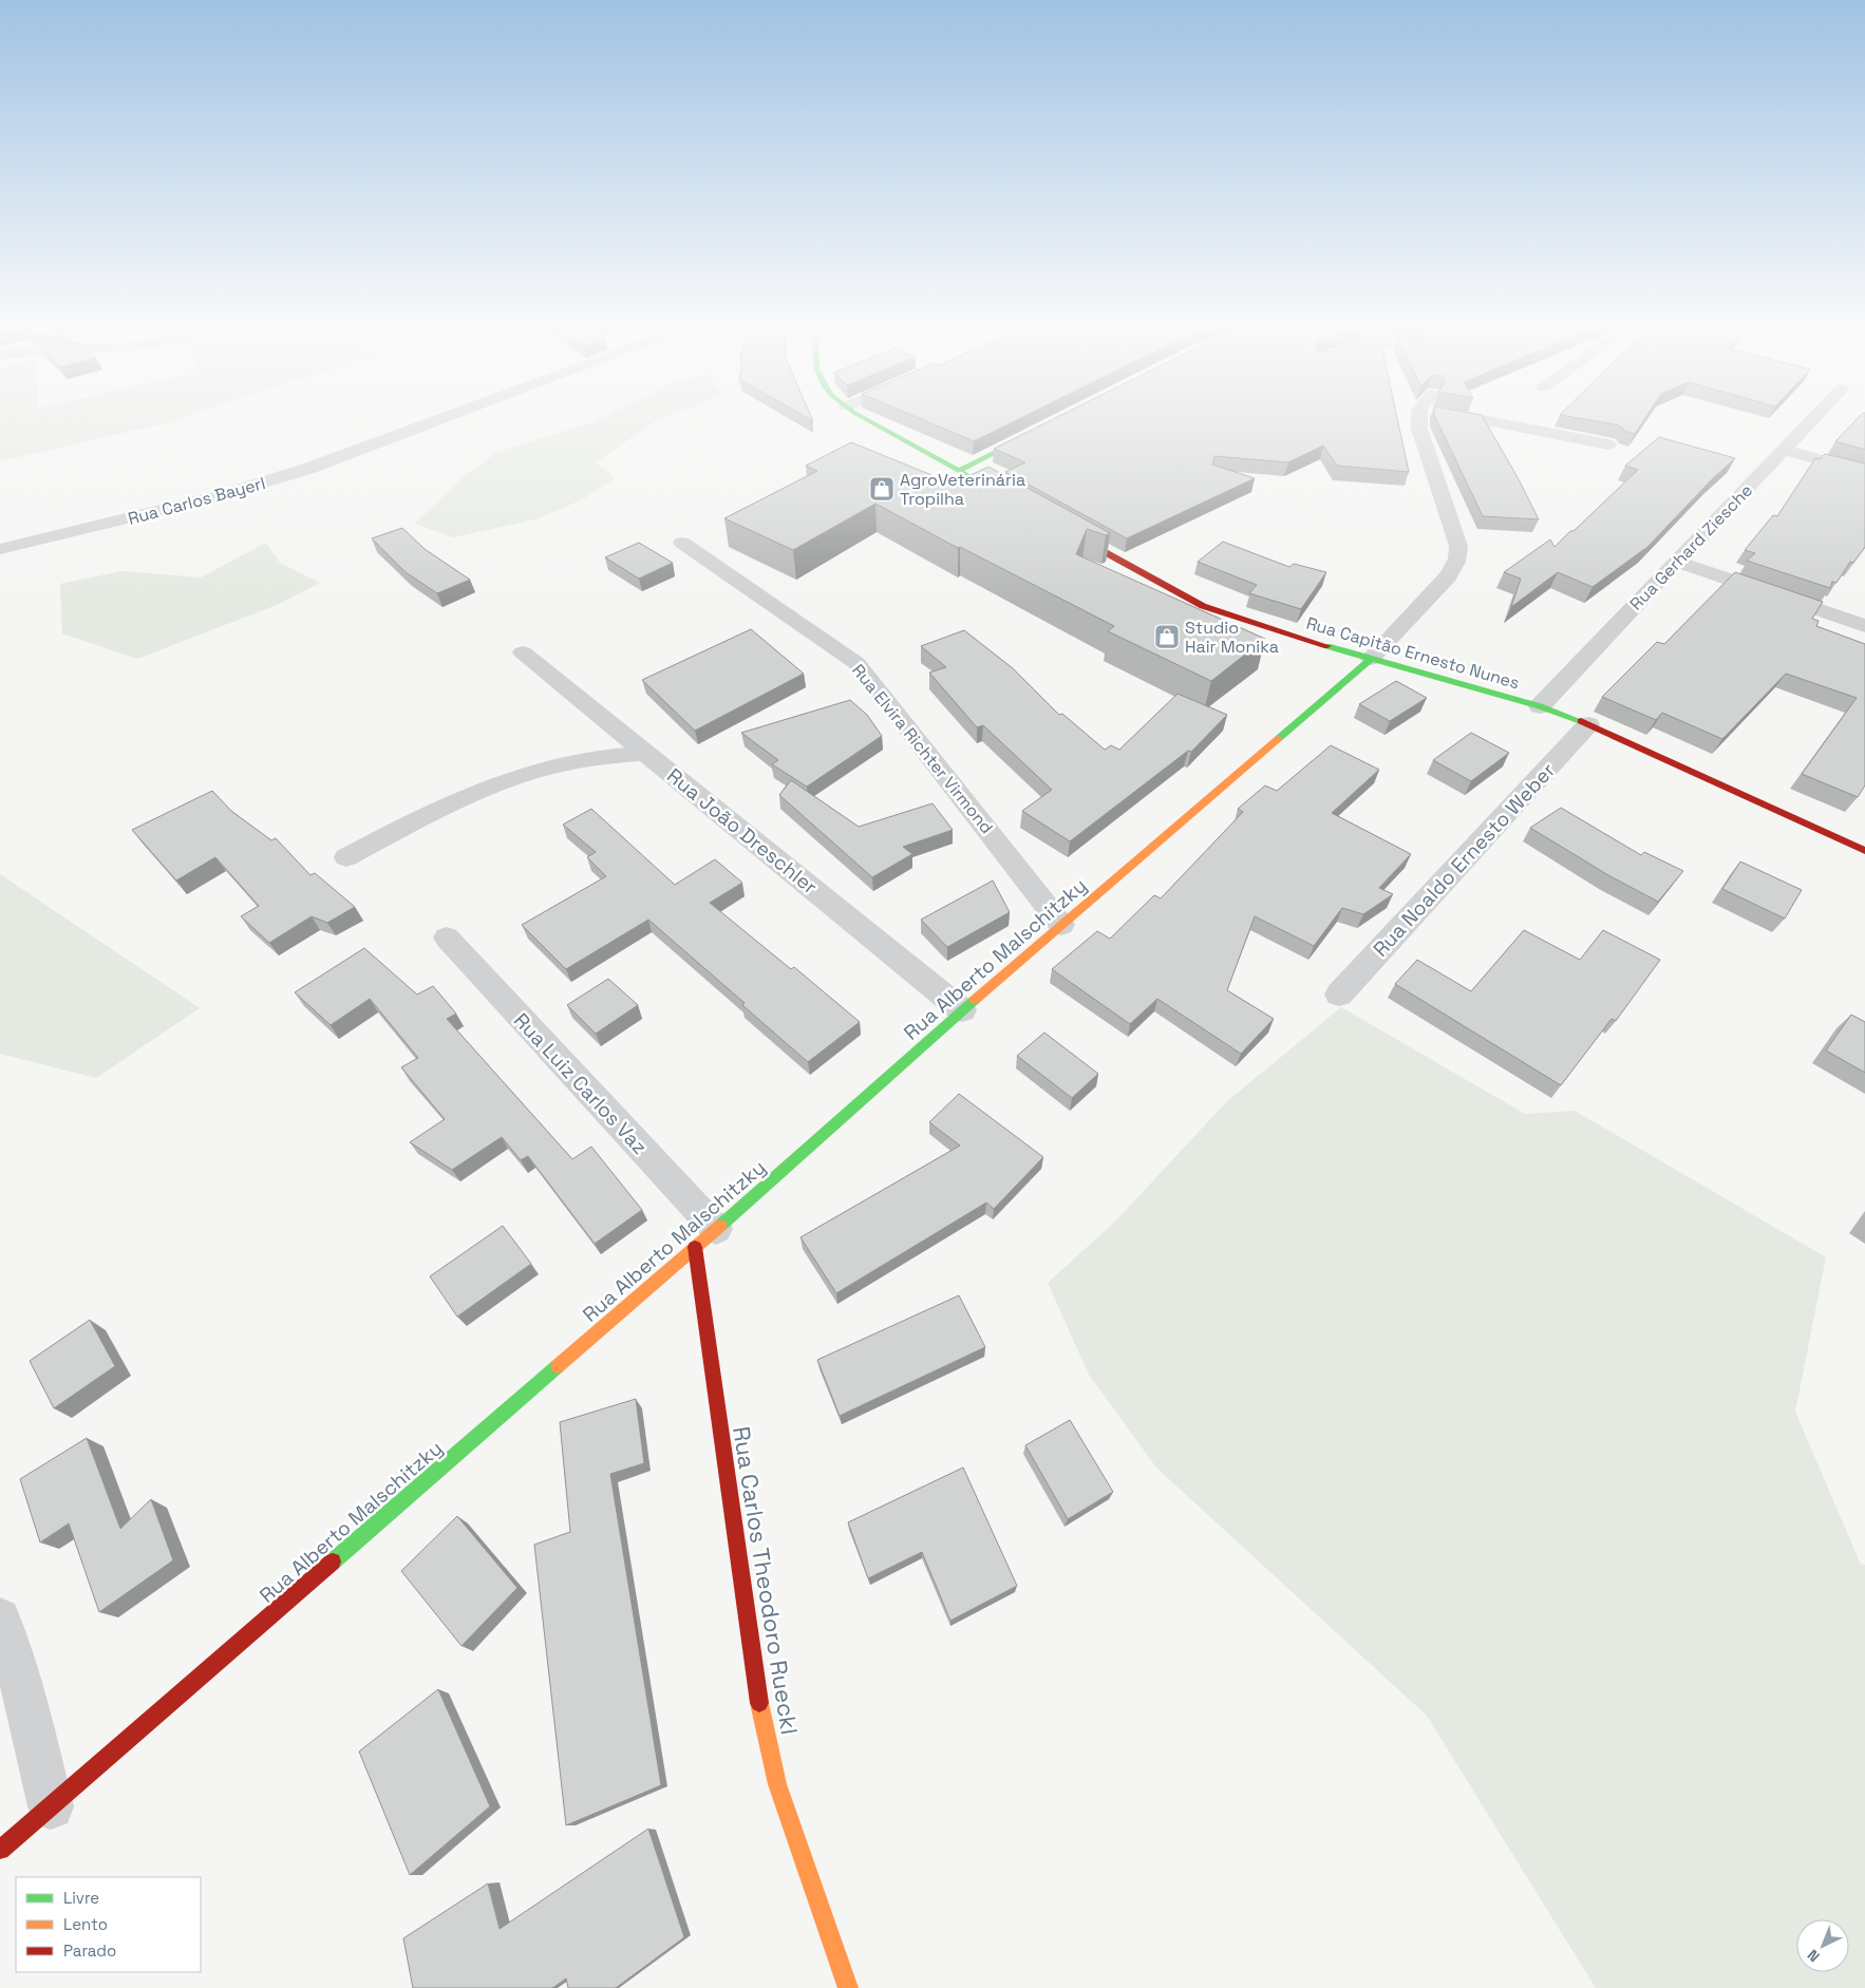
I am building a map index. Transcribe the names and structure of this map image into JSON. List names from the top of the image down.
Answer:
{
  "streets": {
    "main road": ["Rua Capitão Ernesto Nunes", "Rua Alberto Malschitzky", "Rua Carlos Theodoro Rueckl"],
    "street": [
      "Rua Carlos Bayerl",
      "Rua Gerhard Ziesche",
      "Rua Elvira Richter Virmond",
      "Rua João Dreschler",
      "Rua Noaldo Ernesto Weber",
      "Rua Luiz Carlos Vaz"
    ]
  },
  "crossings": [
    ["Rua Gerhard Ziesche", "Rua Capitão Ernesto Nunes"],
    ["Rua Capitão Ernesto Nunes", "Rua Noaldo Ernesto Weber"],
    ["Rua Capitão Ernesto Nunes", "Rua Alberto Malschitzky"],
    ["Rua Elvira Richter Virmond", "Rua Alberto Malschitzky"],
    ["Rua João Dreschler", "Rua Alberto Malschitzky"],
    ["Rua Alberto Malschitzky", "Rua Luiz Carlos Vaz"],
    ["Rua Alberto Malschitzky", "Rua Carlos Theodoro Rueckl"],
    ["Rua Luiz Carlos Vaz", "Rua Carlos Theodoro Rueckl"]
  ],
  "places": {
    "shop": ["AgroVeterinária Tropilha", "Studio Hair Monika"]
  },
  "legend": ["Livre", "Lento", "Parado"],
  "north": "bottom left"
}
